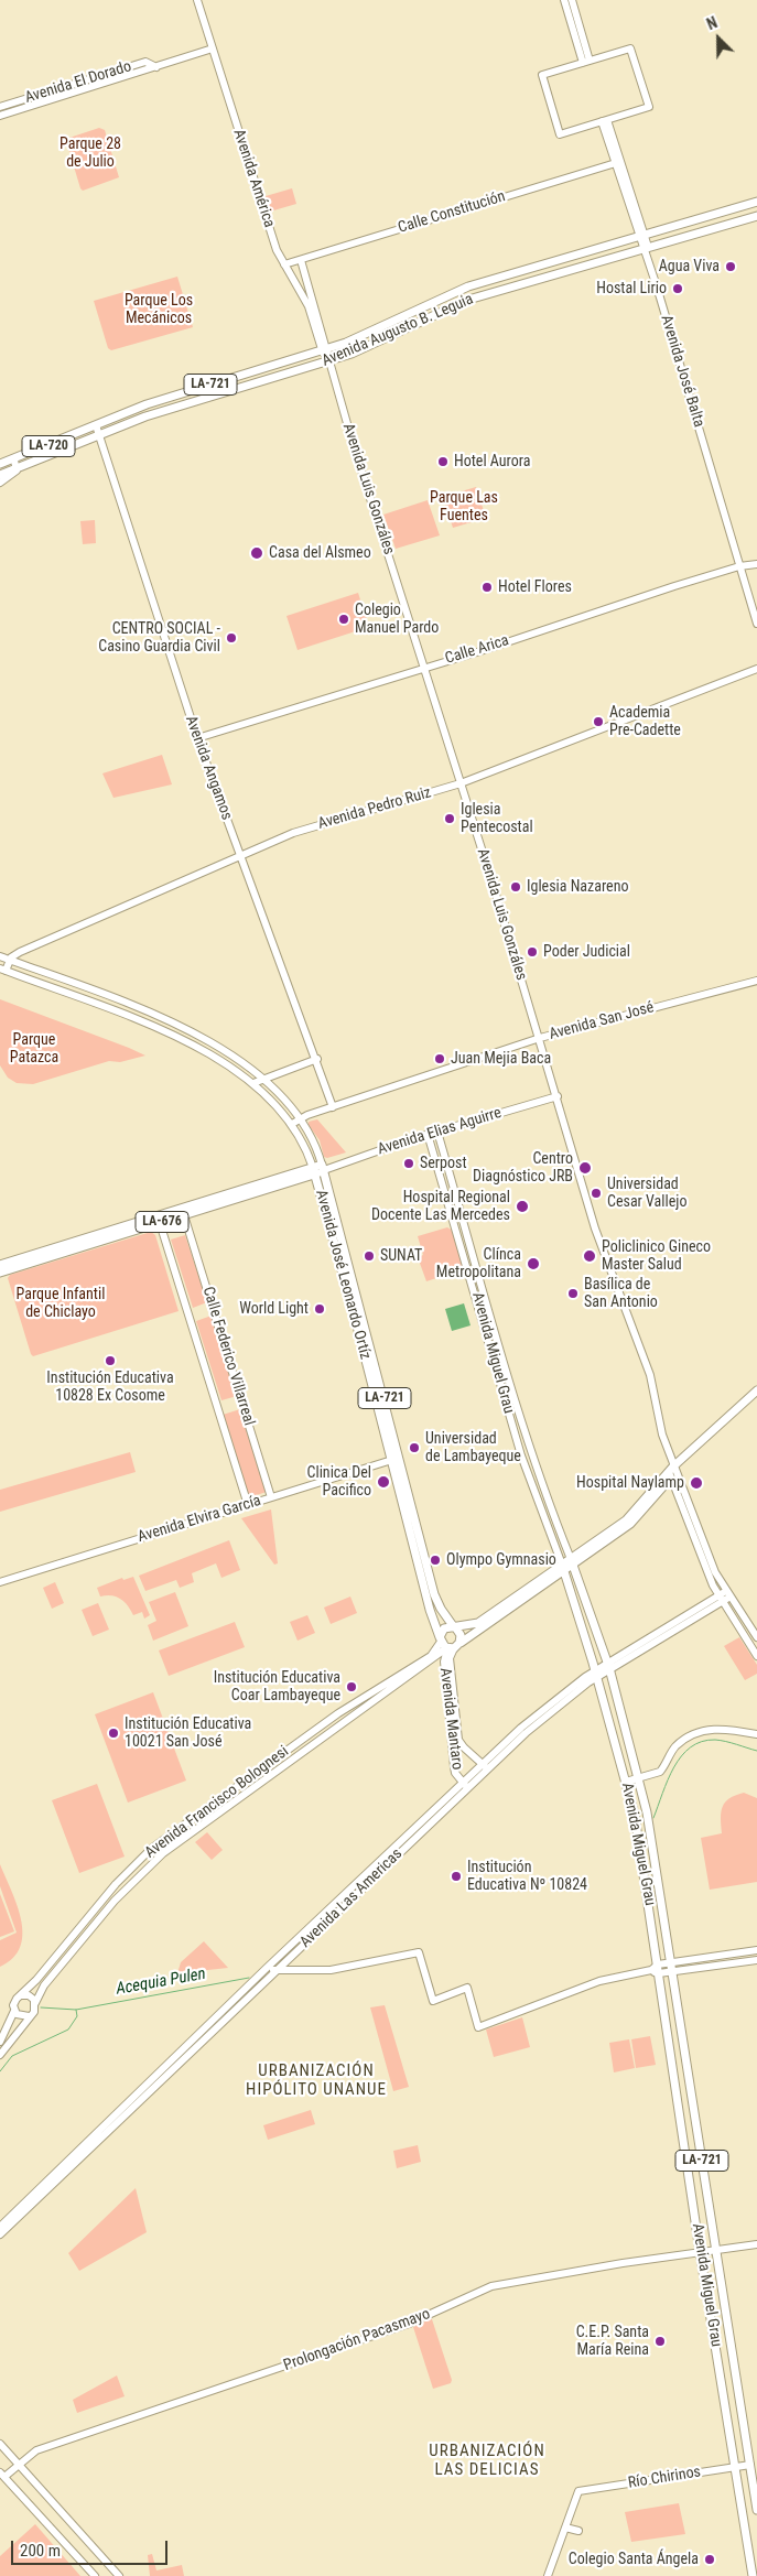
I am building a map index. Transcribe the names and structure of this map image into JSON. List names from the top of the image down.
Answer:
{
  "streets": {
    "main road": [
      "Avenida Augusto B. Leguia",
      "LA-721",
      "LA-720",
      "LA-676",
      "Avenida José Leonardo Ortíz",
      "Avenida Miguel Grau",
      "Avenida Francisco Bolognesi"
    ],
    "street": [
      "Avenida El Dorado",
      "Avenida América",
      "Calle Constitución",
      "Avenida José Balta",
      "Avenida Luis Gonzáles",
      "Calle Arica",
      "Avenida Angamos",
      "Avenida Pedro Ruiz",
      "Avenida San José",
      "Avenida Elias Aguirre",
      "Calle Federico Villarreal",
      "Avenida Elvira García",
      "Avenida Mantaro",
      "Avenida Las Americas",
      "Prolongación Pacasmayo",
      "Río Chirinos"
    ]
  },
  "crossings": [
    ["Avenida El Dorado", "Avenida América"],
    ["Avenida América", "Calle Constitución"],
    ["Avenida América", "Avenida Augusto B. Leguia"],
    ["Avenida América", "Avenida Luis Gonzáles"],
    ["Calle Constitución", "Avenida José Balta"],
    ["Avenida Augusto B. Leguia", "Avenida José Balta"],
    ["Avenida Augusto B. Leguia", "Avenida Luis Gonzáles"],
    ["Avenida Augusto B. Leguia", "Avenida Angamos"],
    ["Avenida José Balta", "Calle Arica"],
    ["LA-721", "Avenida San José"],
    ["LA-721", "Avenida Elias Aguirre"],
    ["LA-721", "LA-676"],
    ["LA-721", "Avenida José Leonardo Ortíz"],
    ["LA-721", "Avenida Mantaro"],
    ["LA-721", "Avenida Francisco Bolognesi"],
    ["Avenida Luis Gonzáles", "Calle Arica"],
    ["Avenida Luis Gonzáles", "Avenida Pedro Ruiz"],
    ["Avenida Luis Gonzáles", "Avenida San José"],
    ["Avenida Luis Gonzáles", "Avenida Elias Aguirre"],
    ["Avenida Luis Gonzáles", "Avenida Francisco Bolognesi"],
    ["Calle Arica", "Avenida Angamos"],
    ["Avenida Angamos", "Avenida Pedro Ruiz"],
    ["Avenida Angamos", "Avenida San José"],
    ["Avenida Elias Aguirre", "LA-676"],
    ["Avenida Elias Aguirre", "Avenida José Leonardo Ortíz"],
    ["Avenida Elias Aguirre", "Avenida Miguel Grau"],
    ["LA-676", "Avenida José Leonardo Ortíz"],
    ["LA-676", "Calle Federico Villarreal"],
    ["Avenida José Leonardo Ortíz", "Avenida Elvira García"],
    ["Avenida José Leonardo Ortíz", "Avenida Mantaro"],
    ["Avenida José Leonardo Ortíz", "Avenida Francisco Bolognesi"],
    ["Avenida Miguel Grau", "Avenida Francisco Bolognesi"],
    ["Avenida Miguel Grau", "Avenida Las Americas"],
    ["Avenida Miguel Grau", "Prolongación Pacasmayo"],
    ["Avenida Miguel Grau", "Río Chirinos"],
    ["Calle Federico Villarreal", "Avenida Elvira García"],
    ["Avenida Mantaro", "Avenida Francisco Bolognesi"],
    ["Avenida Mantaro", "Avenida Las Americas"]
  ],
  "districts": ["URBANIZACIÓN HIPÓLITO UNANUE", "URBANIZACIÓN LAS DELICIAS"],
  "water": ["Acequia Pulen"],
  "parks": [
    "Parque 28 de Julio",
    "Parque Los Mecánicos",
    "Parque Las Fuentes",
    "Parque Patazca",
    "Parque Infantil de Chiclayo"
  ],
  "places": [
    "Agua Viva",
    "Hostal Lirio",
    "Hotel Aurora",
    "Casa del Alsmeo",
    "Hotel Flores",
    "Colegio Manuel Pardo",
    "CENTRO SOCIAL - Casino Guardia Civil",
    "Academia Pre-Cadette",
    "Iglesia Pentecostal",
    "Iglesia Nazareno",
    "Poder Judicial",
    "Juan Mejia Baca",
    "Serpost",
    "Centro Diagnóstico JRB",
    "Universidad Cesar Vallejo",
    "Hospital Regional Docente Las Mercedes",
    "SUNAT",
    "Policlinico Gineco Master Salud",
    "Clínca Metropolitana",
    "Basílica de San Antonio",
    "World Light",
    "Institución Educativa 10828 Ex Cosome",
    "Universidad de Lambayeque",
    "Clinica Del Pacifico",
    "Hospital Naylamp",
    "Olympo Gymnasio",
    "Institución Educativa Coar Lambayeque",
    "Institución Educativa 10021 San José",
    "Institución Educativa Nº 10824",
    "C.E.P. Santa María Reina",
    "Colegio Santa Ángela"
  ],
  "scale_bar": "200 m",
  "north": "top left"
}
